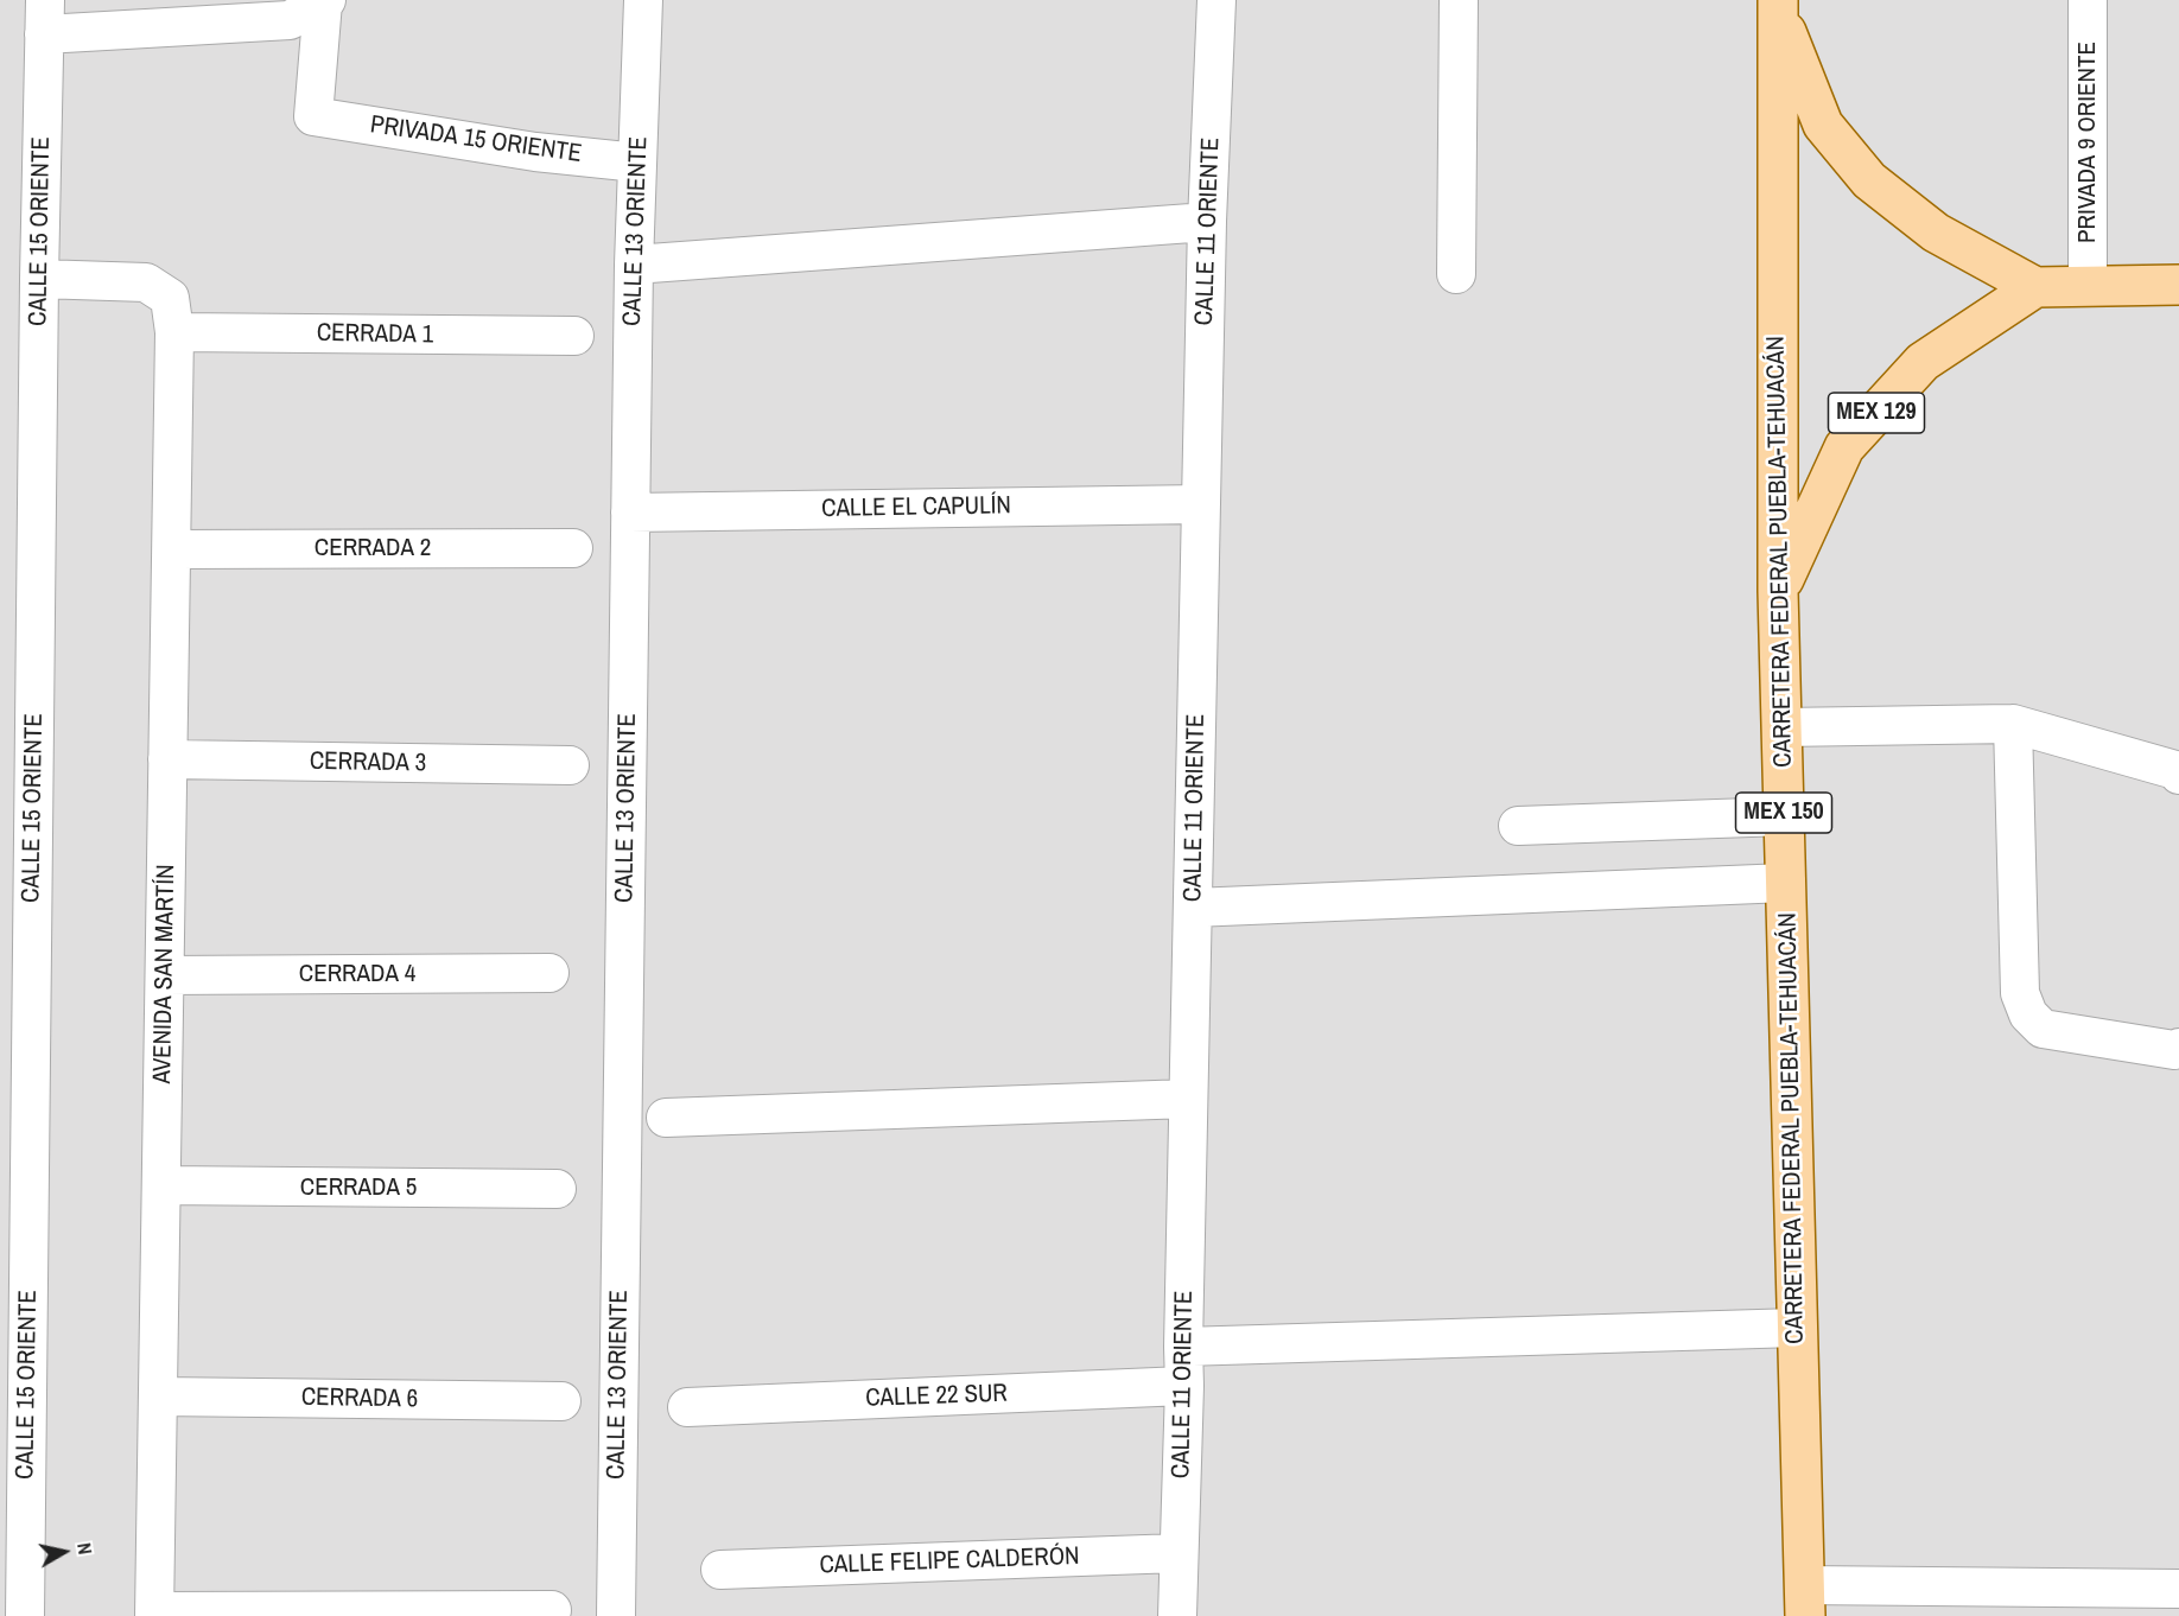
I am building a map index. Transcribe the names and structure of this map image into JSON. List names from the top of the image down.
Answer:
{
  "streets": {
    "main road": ["MEX 129", "CARRETERA FEDERAL PUEBLA-TEHUACÁN", "MEX 150"],
    "street": [
      "PRIVADA 15 ORIENTE",
      "PRIVADA 9 ORIENTE",
      "CALLE 15 ORIENTE",
      "CALLE 13 ORIENTE",
      "CALLE 11 ORIENTE",
      "CERRADA 1",
      "CALLE EL CAPULÍN",
      "CERRADA 2",
      "CERRADA 3",
      "AVENIDA SAN MARTÍN",
      "CERRADA 4",
      "CERRADA 5",
      "CALLE 22 SUR",
      "CERRADA 6",
      "CALLE FELIPE CALDERÓN"
    ]
  },
  "crossings": [
    ["PRIVADA 15 ORIENTE", "CALLE 13 ORIENTE"],
    ["CALLE 15 ORIENTE", "AVENIDA SAN MARTÍN"],
    ["CALLE 13 ORIENTE", "CALLE EL CAPULÍN"],
    ["CALLE 11 ORIENTE", "CALLE EL CAPULÍN"],
    ["CALLE 11 ORIENTE", "CALLE 22 SUR"],
    ["CALLE 11 ORIENTE", "CALLE FELIPE CALDERÓN"],
    ["CERRADA 1", "AVENIDA SAN MARTÍN"],
    ["MEX 129", "CARRETERA FEDERAL PUEBLA-TEHUACÁN"],
    ["CERRADA 2", "AVENIDA SAN MARTÍN"],
    ["CERRADA 3", "AVENIDA SAN MARTÍN"],
    ["AVENIDA SAN MARTÍN", "CERRADA 4"],
    ["AVENIDA SAN MARTÍN", "CERRADA 5"],
    ["AVENIDA SAN MARTÍN", "CERRADA 6"]
  ],
  "north": "right"
}
